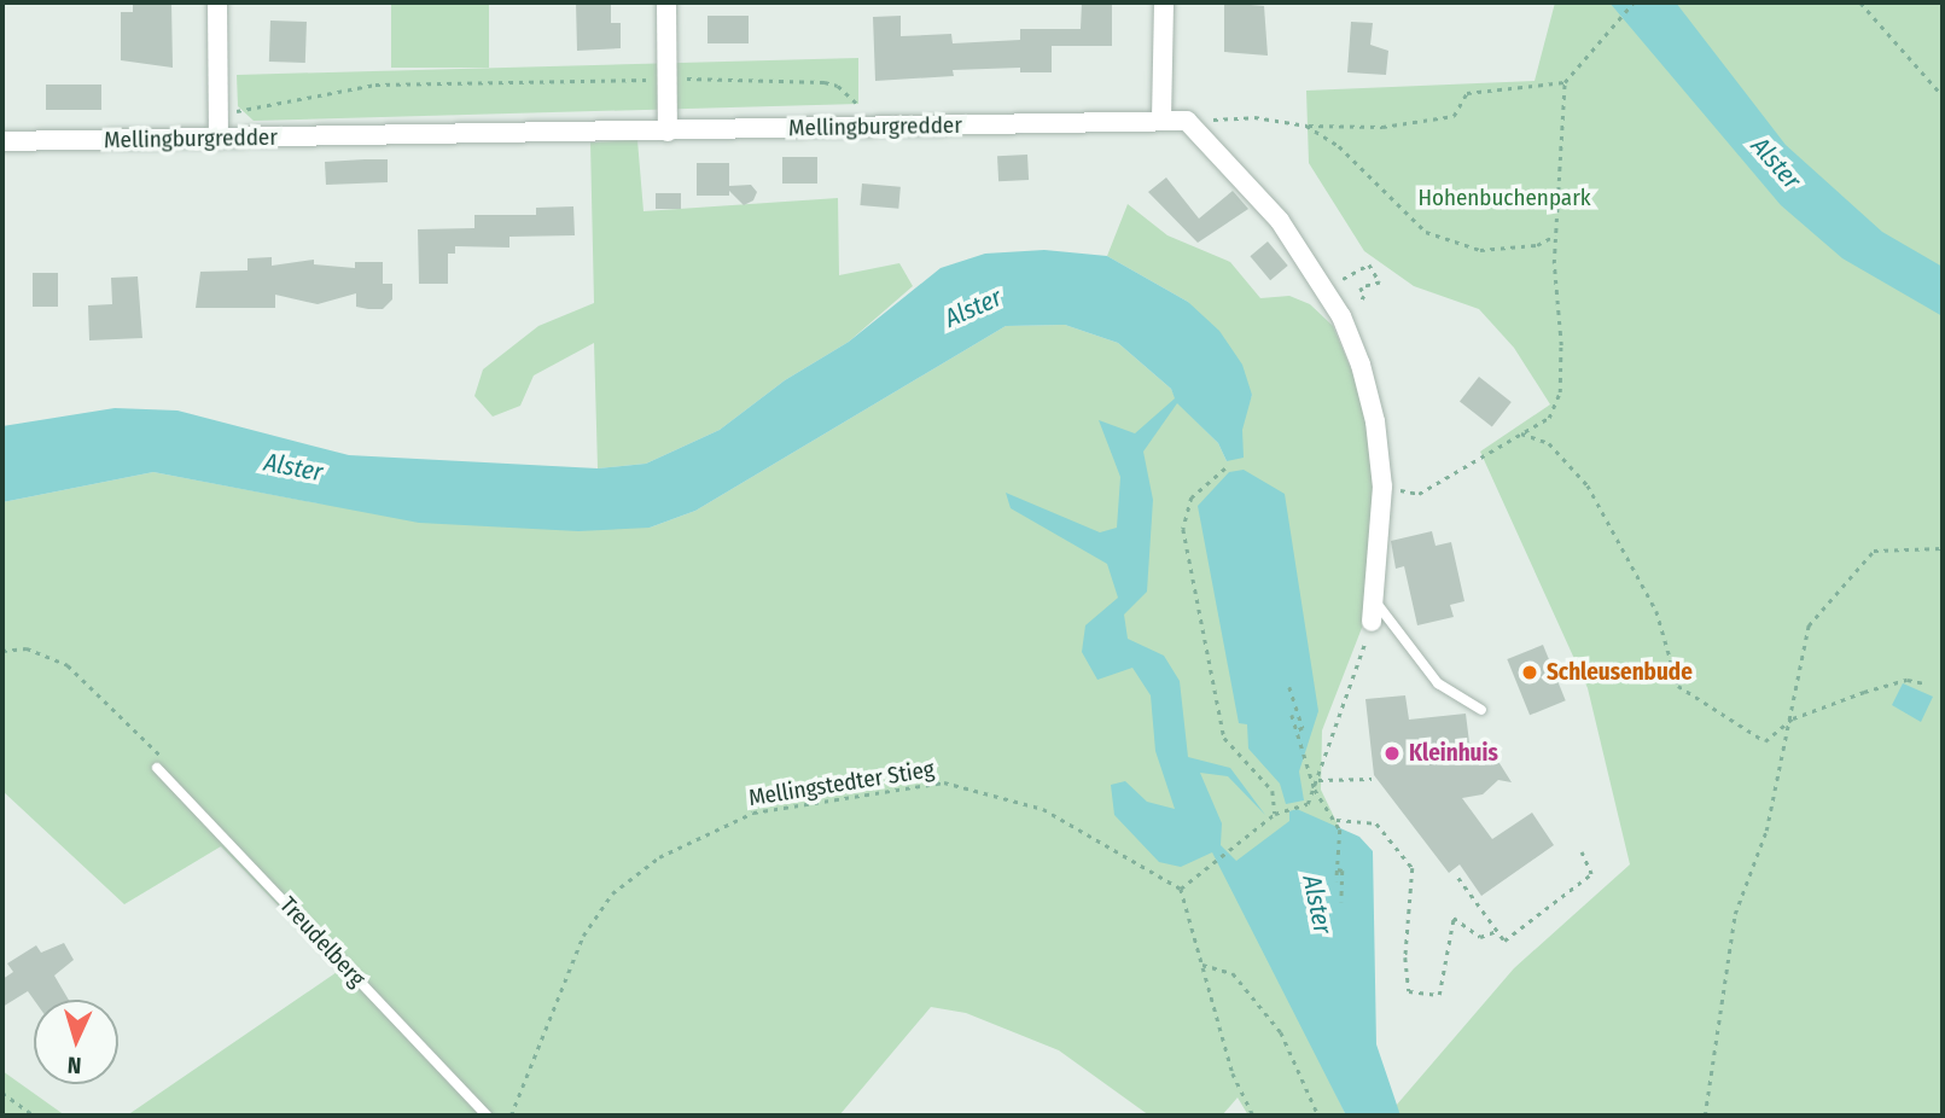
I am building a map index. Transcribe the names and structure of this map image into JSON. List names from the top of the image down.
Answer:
{
  "streets": {
    "street": ["Mellingburgredder"],
    "lane": ["Treudelberg"],
    "path": ["Mellingstedter Stieg"]
  },
  "water": ["Alster"],
  "parks": ["Hohenbuchenpark"],
  "places": ["Schleusenbude", "Kleinhuis"],
  "north": "bottom"
}
